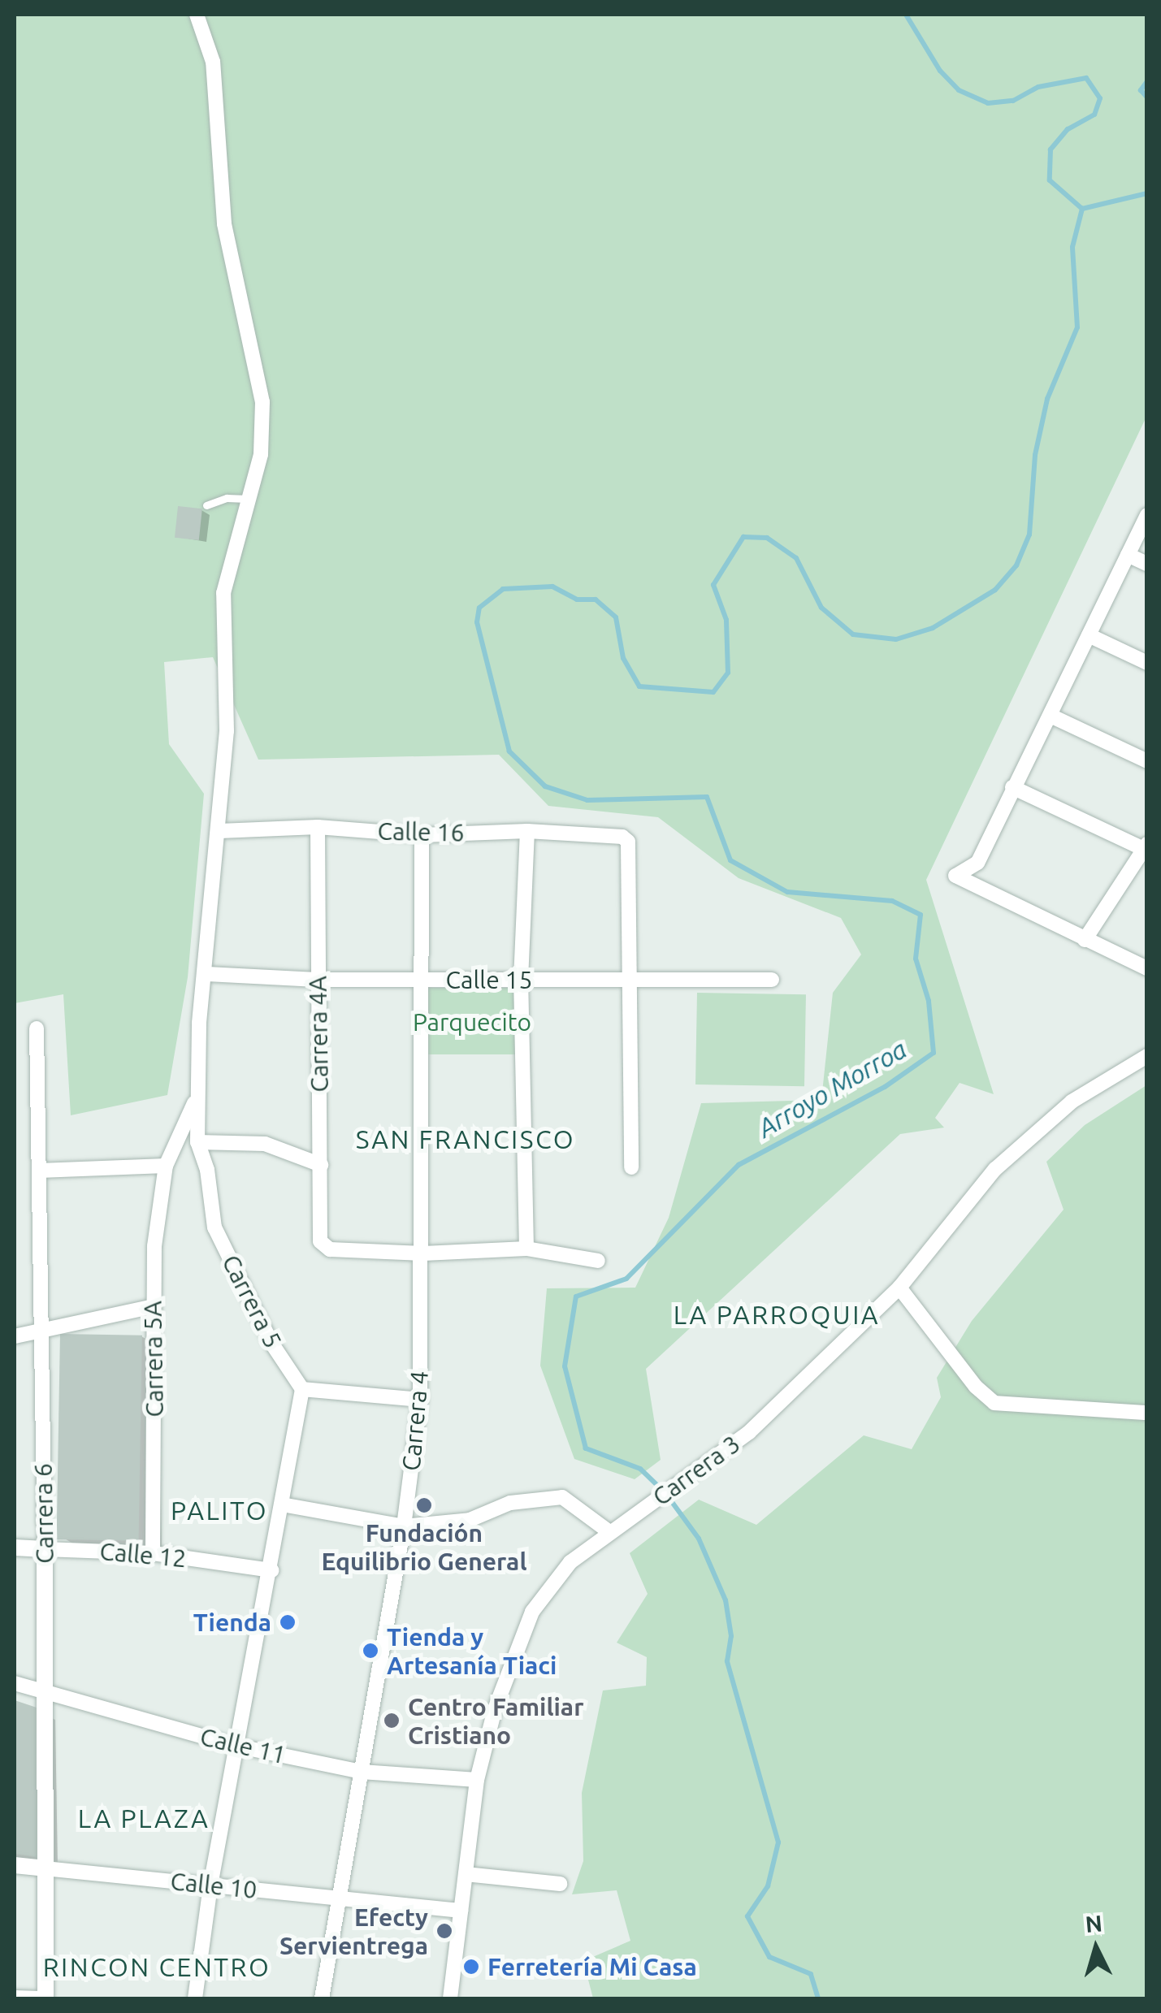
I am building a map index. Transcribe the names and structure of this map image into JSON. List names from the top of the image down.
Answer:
{
  "streets": {
    "street": [
      "Calle 16",
      "Calle 15",
      "Carrera 4A",
      "Carrera 5",
      "Carrera 5A",
      "Carrera 4",
      "Carrera 3",
      "Carrera 6",
      "Calle 12",
      "Calle 11",
      "Calle 10"
    ]
  },
  "crossings": [
    ["Calle 16", "Calle 15"],
    ["Calle 16", "Carrera 4A"],
    ["Calle 16", "Carrera 5"],
    ["Calle 16", "Carrera 4"],
    ["Calle 15", "Carrera 4A"],
    ["Calle 15", "Carrera 5"],
    ["Calle 15", "Carrera 4"],
    ["Carrera 4A", "Carrera 4"],
    ["Carrera 5", "Carrera 5A"],
    ["Carrera 5A", "Calle 12"],
    ["Carrera 4", "Calle 11"],
    ["Carrera 4", "Calle 10"],
    ["Carrera 3", "Calle 11"],
    ["Carrera 3", "Calle 10"],
    ["Carrera 6", "Calle 12"],
    ["Carrera 6", "Calle 11"],
    ["Carrera 6", "Calle 10"]
  ],
  "districts": [
    "SAN FRANCISCO",
    "LA PARROQUIA",
    "PALITO",
    "LA PLAZA",
    "RINCON CENTRO"
  ],
  "water": ["Arroyo Morroa"],
  "parks": ["Parquecito"],
  "places": [
    "Fundación Equilibrio General",
    "Tienda",
    "Tienda y Artesanía Tiaci",
    "Centro Familiar Cristiano",
    "Efecty Servientrega",
    "Ferretería Mi Casa"
  ],
  "north": "top"
}
